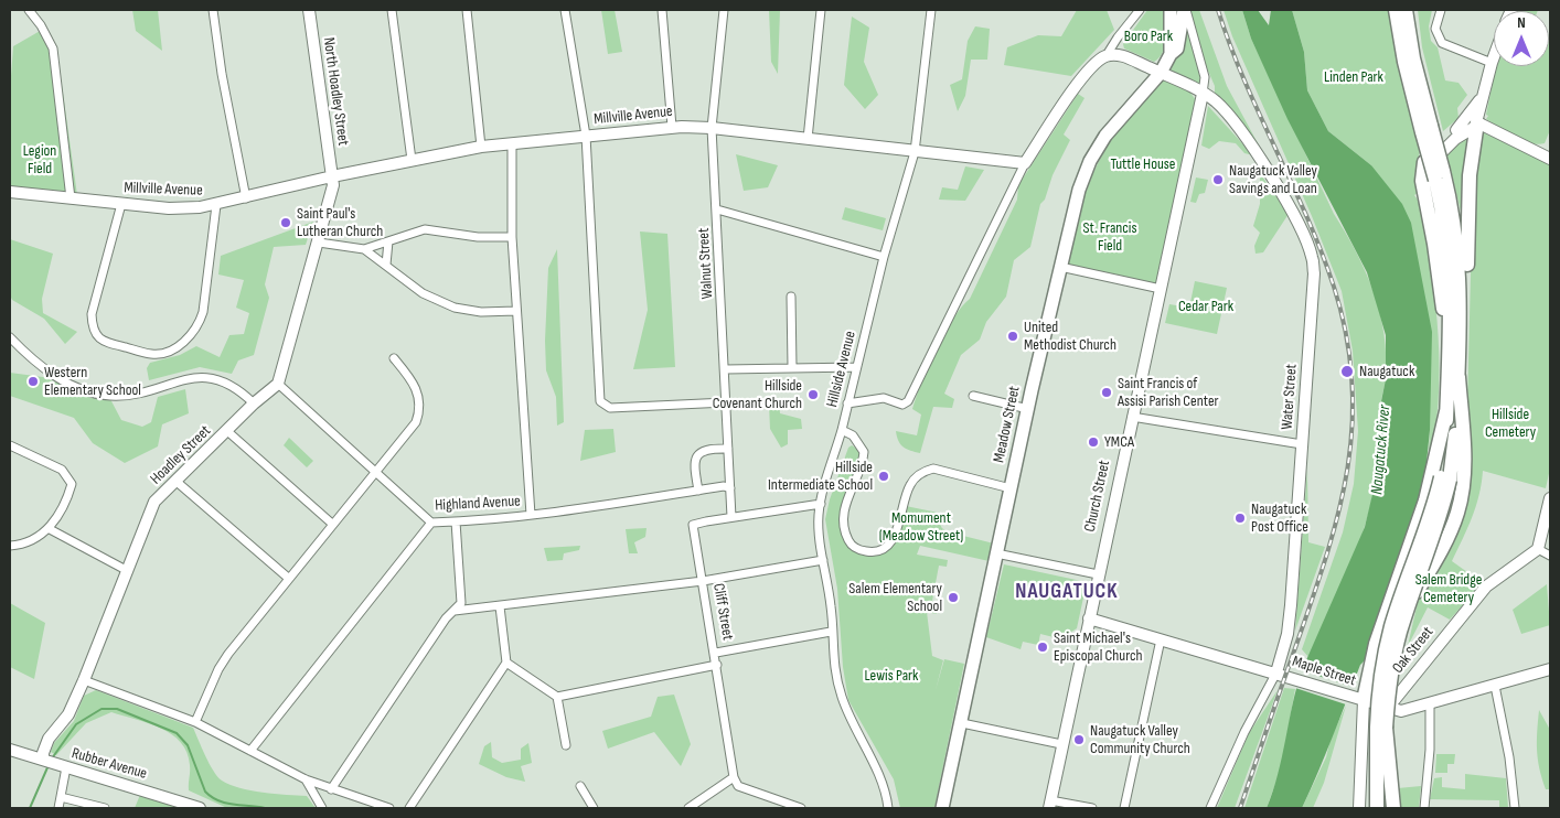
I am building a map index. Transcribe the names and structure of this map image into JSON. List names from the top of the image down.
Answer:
{
  "streets": {
    "main road": ["Meadow Street"],
    "street": [
      "North Hoadley Street",
      "Millville Avenue",
      "Walnut Street",
      "Hillside Avenue",
      "Water Street",
      "Hoadley Street",
      "Church Street",
      "Highland Avenue",
      "Cliff Street",
      "Oak Street",
      "Maple Street",
      "Rubber Avenue"
    ]
  },
  "crossings": [
    ["North Hoadley Street", "Millville Avenue"],
    ["Millville Avenue", "Walnut Street"],
    ["Millville Avenue", "Hillside Avenue"],
    ["Walnut Street", "Highland Avenue"],
    ["Walnut Street", "Cliff Street"],
    ["Hillside Avenue", "Meadow Street"],
    ["Water Street", "Church Street"],
    ["Water Street", "Maple Street"],
    ["Hoadley Street", "Highland Avenue"],
    ["Hoadley Street", "Rubber Avenue"],
    ["Church Street", "Maple Street"],
    ["Oak Street", "Maple Street"]
  ],
  "districts": ["NAUGATUCK"],
  "water": ["Naugatuck River"],
  "parks": [
    "Boro Park",
    "Linden Park",
    "Legion Field",
    "Tuttle House",
    "St. Francis Field",
    "Cedar Park",
    "Hillside Cemetery",
    "Momument (Meadow Street)",
    "Salem Bridge Cemetery",
    "Lewis Park"
  ],
  "places": [
    "Naugatuck Valley Savings and Loan",
    "Saint Paul's Lutheran Church",
    "United Methodist Church",
    "Naugatuck",
    "Western Elementary School",
    "Saint Francis of Assisi Parish Center",
    "Hillside Covenant Church",
    "YMCA",
    "Hillside Intermediate School",
    "Naugatuck Post Office",
    "Salem Elementary School",
    "Saint Michael's Episcopal Church",
    "Naugatuck Valley Community Church"
  ],
  "north": "top"
}
